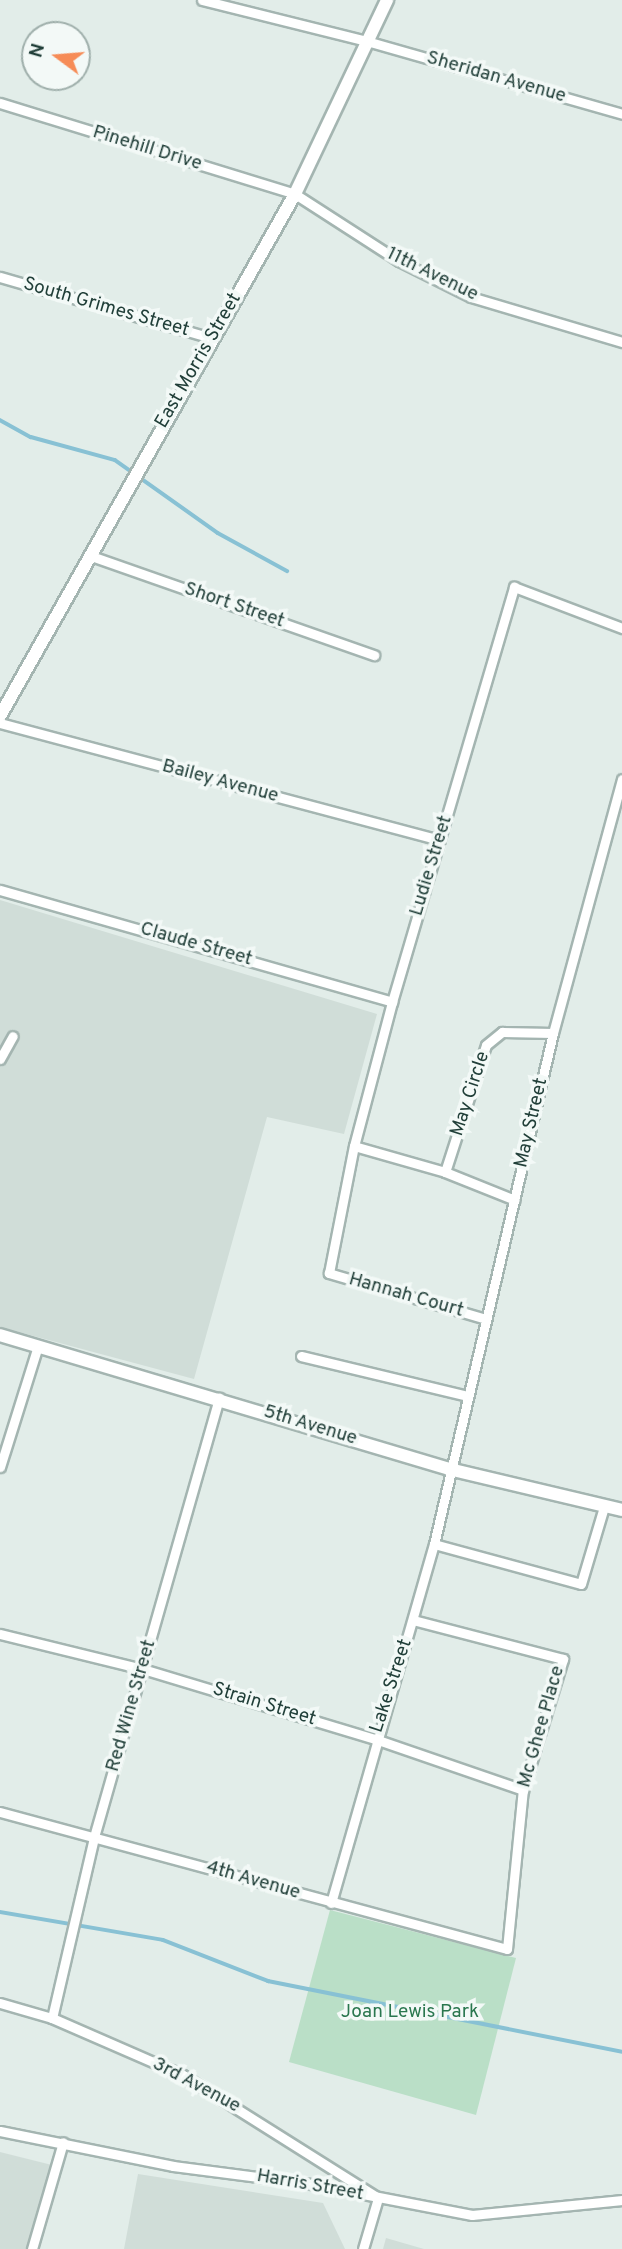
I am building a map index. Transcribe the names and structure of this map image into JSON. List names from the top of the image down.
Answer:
{
  "streets": {
    "main road": ["East Morris Street", "5th Avenue"],
    "street": [
      "Sheridan Avenue",
      "Pinehill Drive",
      "11th Avenue",
      "South Grimes Street",
      "Short Street",
      "Bailey Avenue",
      "Ludie Street",
      "Claude Street",
      "May Circle",
      "May Street",
      "Hannah Court",
      "Lake Street",
      "Strain Street",
      "Red Wine Street",
      "Mc Ghee Place",
      "4th Avenue",
      "3rd Avenue",
      "Harris Street"
    ]
  },
  "crossings": [
    ["Sheridan Avenue", "East Morris Street"],
    ["Pinehill Drive", "11th Avenue"],
    ["Pinehill Drive", "East Morris Street"],
    ["11th Avenue", "East Morris Street"],
    ["South Grimes Street", "East Morris Street"],
    ["East Morris Street", "Short Street"],
    ["Bailey Avenue", "Ludie Street"],
    ["Ludie Street", "Claude Street"],
    ["Ludie Street", "Hannah Court"],
    ["May Circle", "May Street"],
    ["May Street", "Hannah Court"],
    ["May Street", "5th Avenue"],
    ["May Street", "Lake Street"],
    ["5th Avenue", "Lake Street"],
    ["5th Avenue", "Red Wine Street"],
    ["Lake Street", "Strain Street"],
    ["Lake Street", "Mc Ghee Place"],
    ["Lake Street", "4th Avenue"],
    ["Strain Street", "Red Wine Street"],
    ["Strain Street", "Mc Ghee Place"],
    ["Red Wine Street", "4th Avenue"],
    ["Red Wine Street", "3rd Avenue"],
    ["Mc Ghee Place", "4th Avenue"],
    ["3rd Avenue", "Harris Street"]
  ],
  "parks": ["Joan Lewis Park"],
  "north": "left"
}
